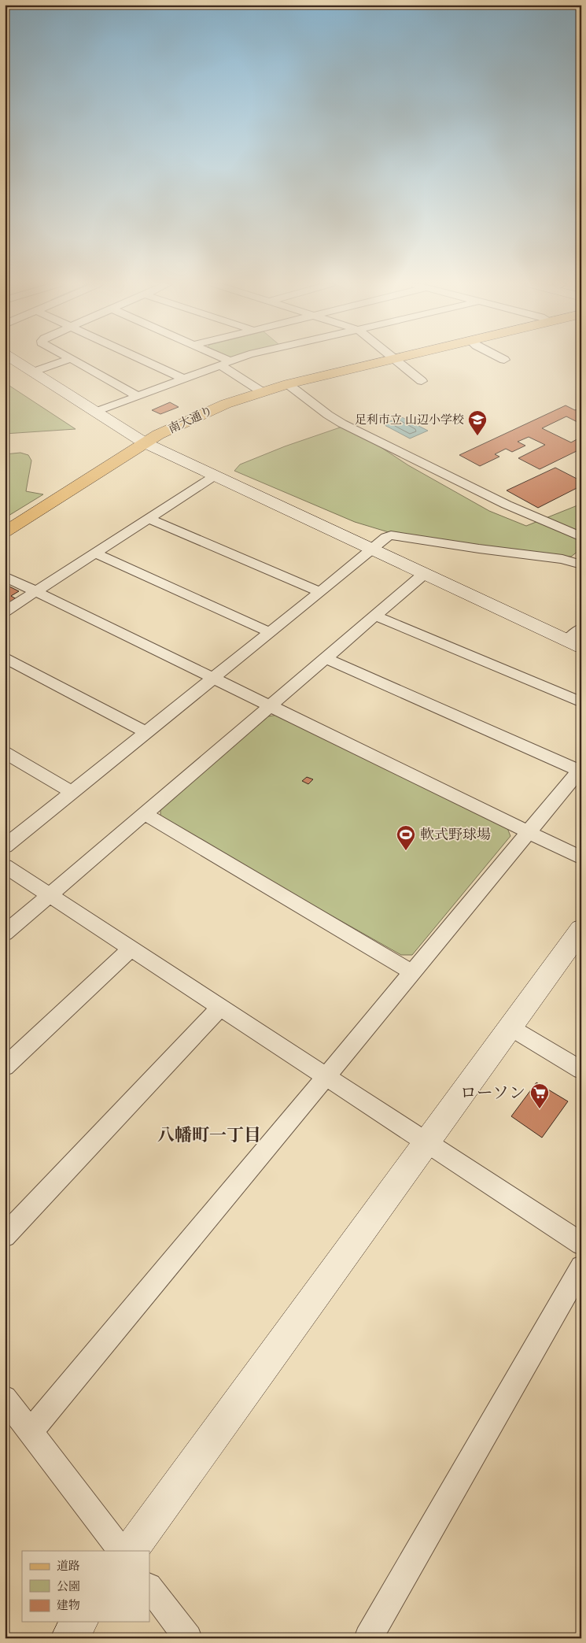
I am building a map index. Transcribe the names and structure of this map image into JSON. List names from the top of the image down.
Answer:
{
  "streets": {
    "main road": ["南大通り"]
  },
  "districts": ["八幡町一丁目"],
  "places": {
    "school or university": ["足利市立 山辺小学校"],
    "sports": ["軟式野球場"],
    "supermarket": ["ローソン"]
  },
  "legend": ["道路", "公園", "建物"]
}
